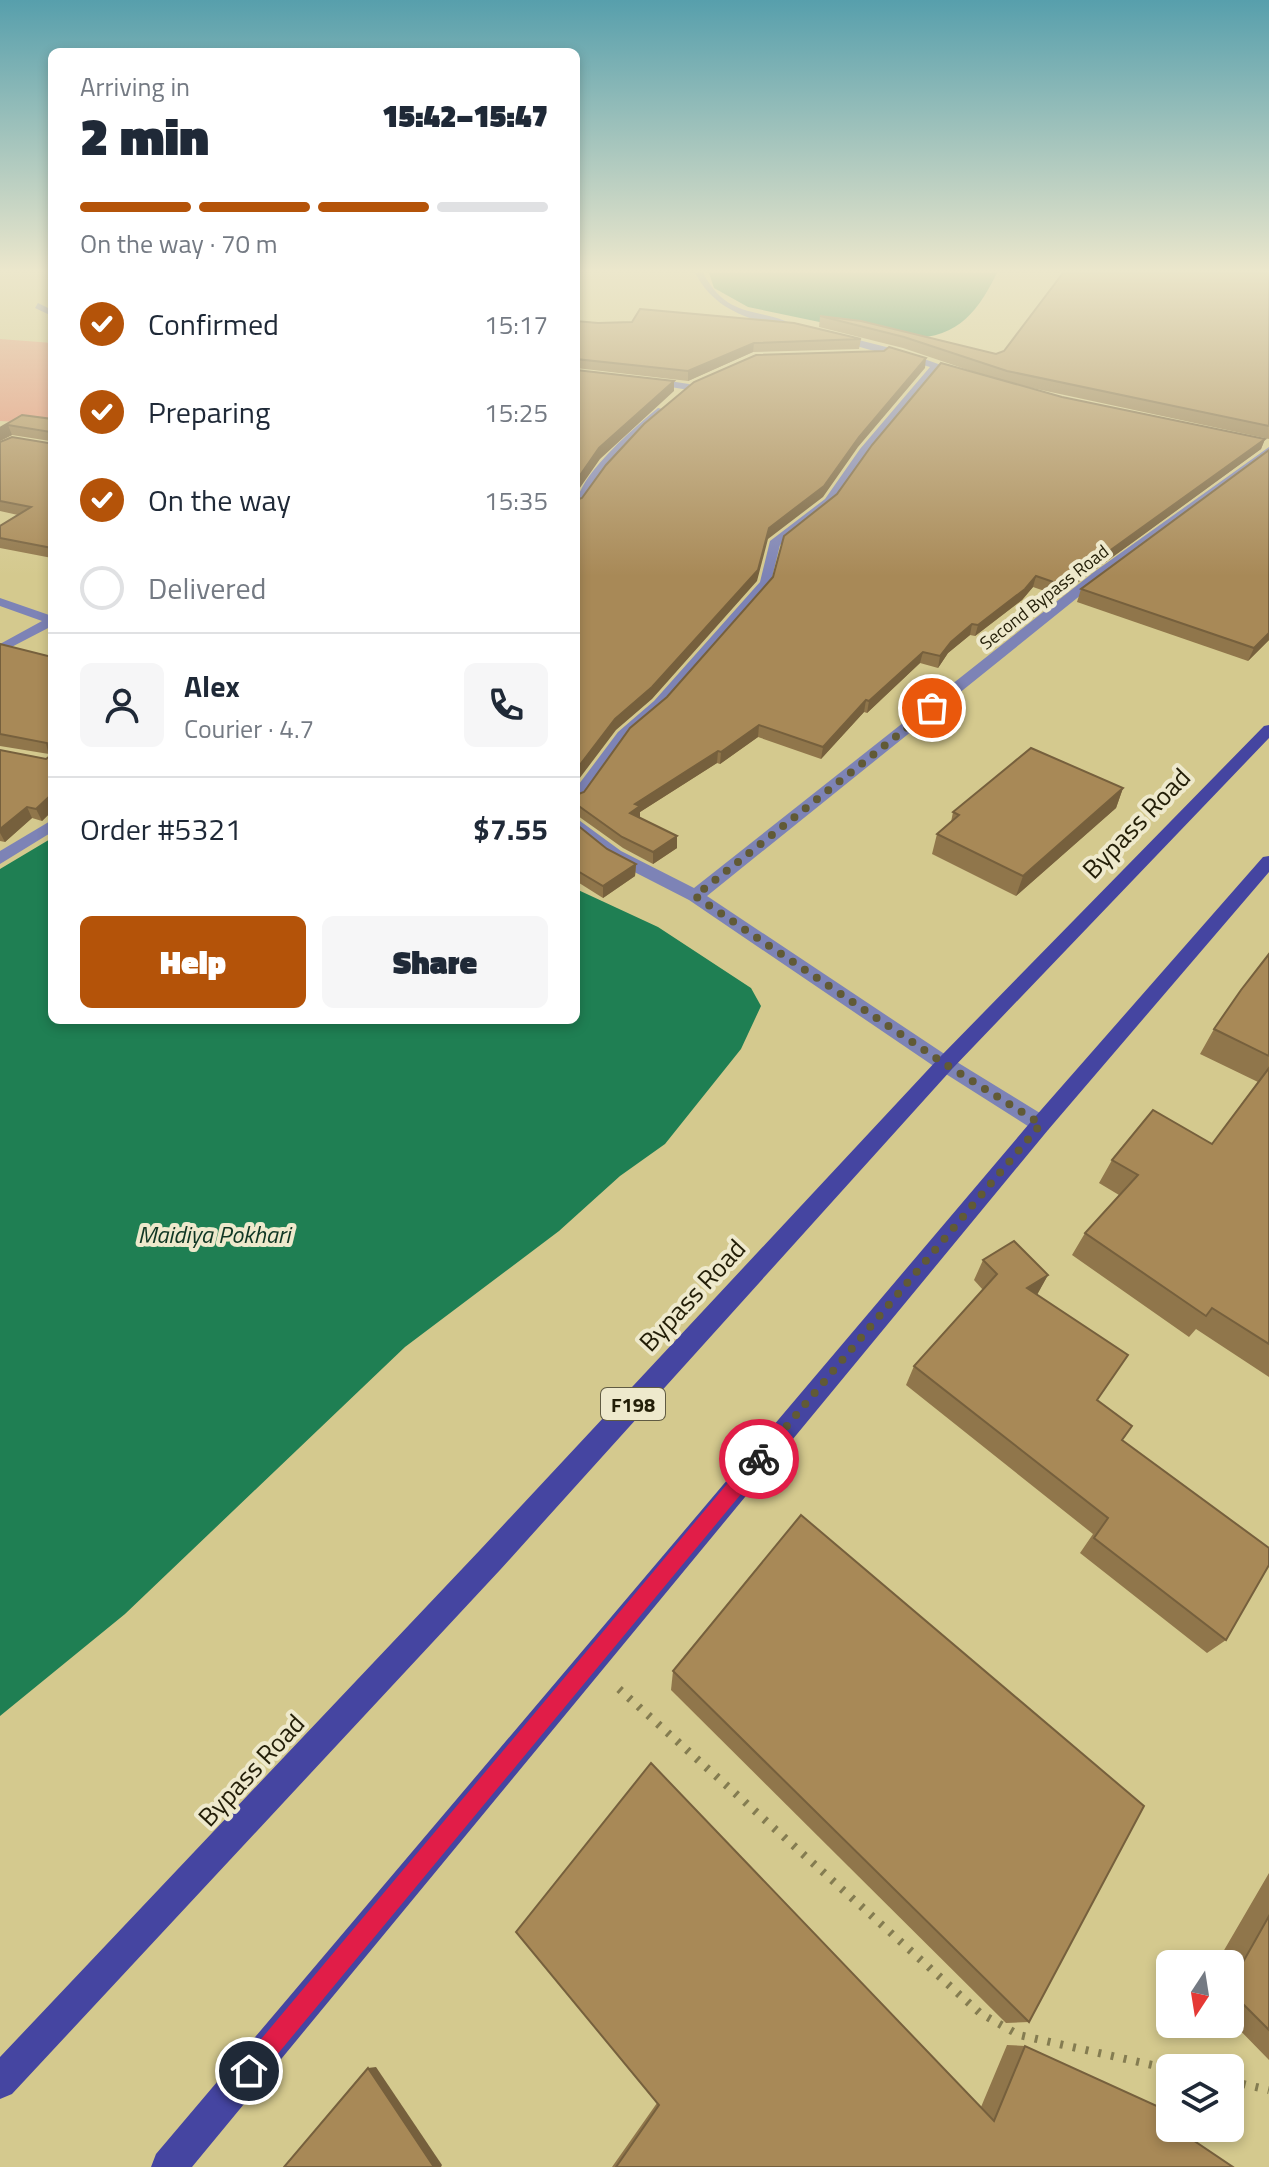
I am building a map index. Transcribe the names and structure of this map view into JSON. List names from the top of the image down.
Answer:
{
  "streets": {
    "main road": ["Bypass Road", "F198"],
    "street": ["Second Bypass Road"]
  },
  "water": ["Maidiya Pokhari"],
  "north": "bottom",
  "page": {
    "heading": ["2 min", "Arriving in", "15:42–15:47"],
    "panel": [
      "Alex",
      "Courier · 4.7",
      "Order #5321",
      "$7.55"
    ],
    "bar": "On the way · 70 m",
    "list": [
      ["Confirmed", "15:17"],
      ["Preparing", "15:25"],
      ["On the way", "15:35"],
      "Delivered"
    ],
    "buttons": ["Help", "Share"]
  }
}
